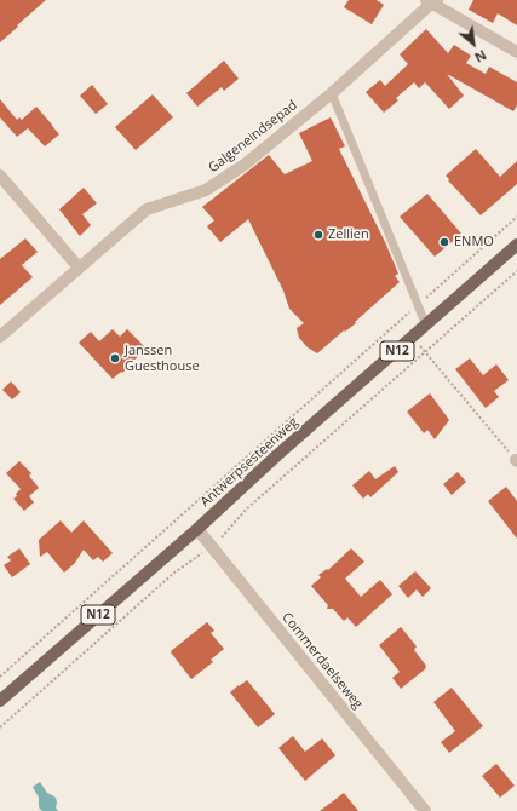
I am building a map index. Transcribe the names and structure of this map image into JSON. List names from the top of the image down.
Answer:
{
  "streets": {
    "main road": ["N12", "Antwerpsesteenweg"],
    "street": ["Galgeneindsepad", "Commerdaelseweg"]
  },
  "crossings": [
    ["Antwerpsesteenweg", "Commerdaelseweg"]
  ],
  "places": ["Zellien", "ENMO", "Janssen Guesthouse"],
  "north": "bottom right"
}
